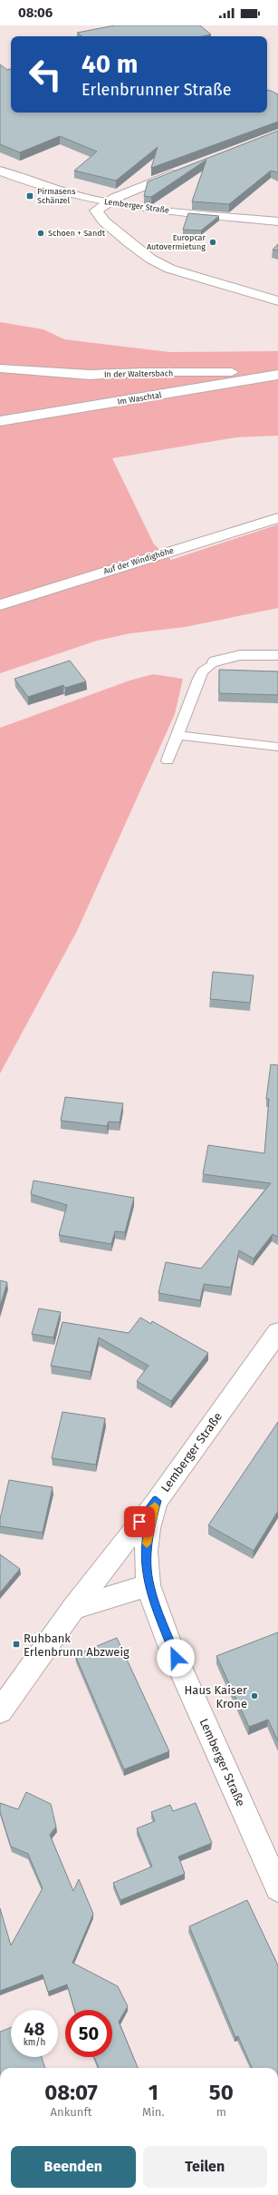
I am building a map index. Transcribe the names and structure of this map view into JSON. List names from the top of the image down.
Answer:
{
  "streets": {
    "street": [
      "Lemberger Straße",
      "In der Waltersbach",
      "Im Waschtal",
      "Auf der Windighöhe"
    ]
  },
  "places": {
    "transit": ["Pirmasens Schänzel", "Ruhbank Erlenbrunn Abzweig"],
    "other": ["Schoen + Sandt", "Europcar Autovermietung", "Haus Kaiser Krone"]
  },
  "page": {
    "status": "08:06",
    "turn": ["40 m", "Erlenbrunner Straße"],
    "speed": "48 km/h",
    "limit": "50",
    "eta": [
      "08:07",
      "Ankunft",
      "1",
      "Min.",
      "50",
      "m"
    ],
    "buttons": ["Beenden", "Teilen"]
  }
}
